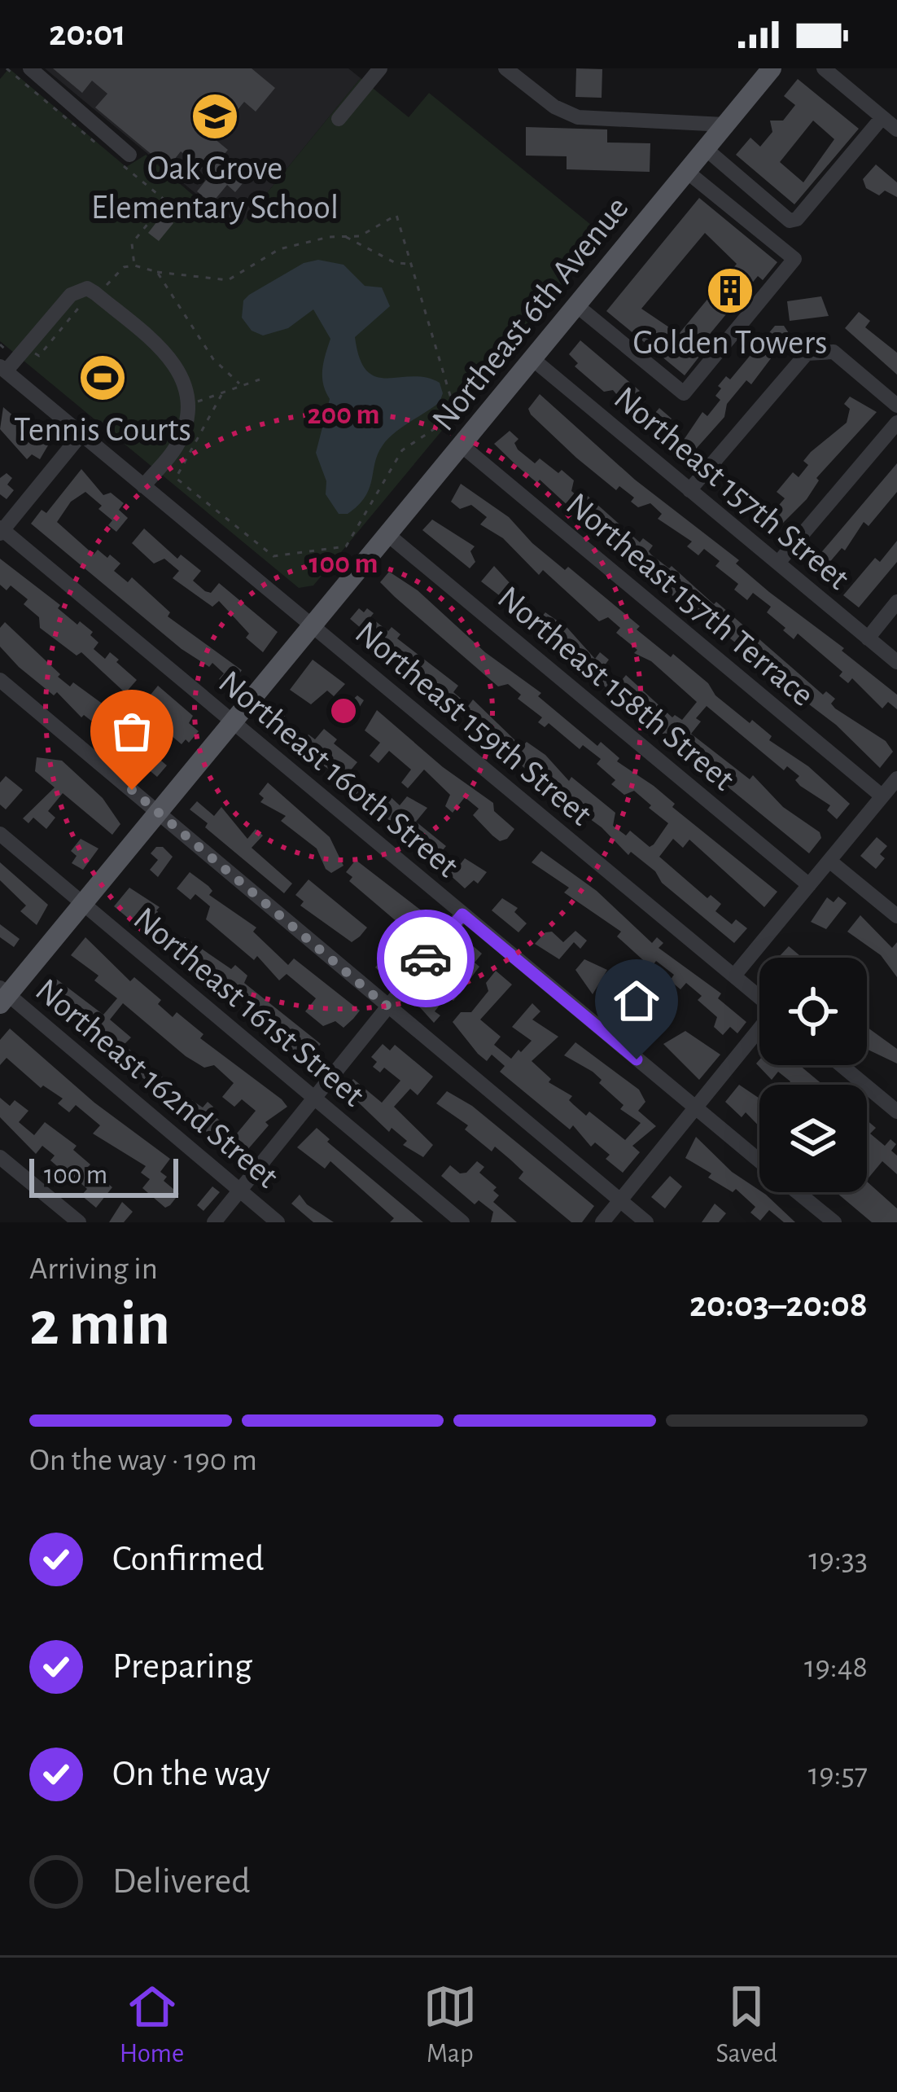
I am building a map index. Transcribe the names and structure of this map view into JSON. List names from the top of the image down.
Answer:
{
  "streets": {
    "main road": ["Northeast 6th Avenue"],
    "street": [
      "Northeast 157th Street",
      "Northeast 157th Terrace",
      "Northeast 158th Street",
      "Northeast 159th Street",
      "Northeast 160th Street",
      "Northeast 161st Street",
      "Northeast 162nd Street"
    ]
  },
  "crossings": [
    ["Northeast 6th Avenue", "Northeast 157th Street"],
    ["Northeast 6th Avenue", "Northeast 157th Terrace"],
    ["Northeast 6th Avenue", "Northeast 158th Street"],
    ["Northeast 6th Avenue", "Northeast 159th Street"],
    ["Northeast 6th Avenue", "Northeast 160th Street"],
    ["Northeast 6th Avenue", "Northeast 161st Street"],
    ["Northeast 6th Avenue", "Northeast 162nd Street"]
  ],
  "places": {
    "school or university": ["Oak Grove Elementary School"],
    "building": ["Golden Towers"],
    "sports": ["Tennis Courts"]
  },
  "scale_bar": "100 m",
  "page": {
    "status": "20:01",
    "scale": "100 m",
    "heading": ["2 min", "Arriving in", "20:03–20:08"],
    "bar": "On the way · 190 m",
    "list": [
      ["Confirmed", "19:33"],
      ["Preparing", "19:48"],
      ["On the way", "19:57"],
      "Delivered"
    ],
    "tabs": ["Home", "Map", "Saved"]
  },
  "rings": ["200 m", "100 m"]
}
